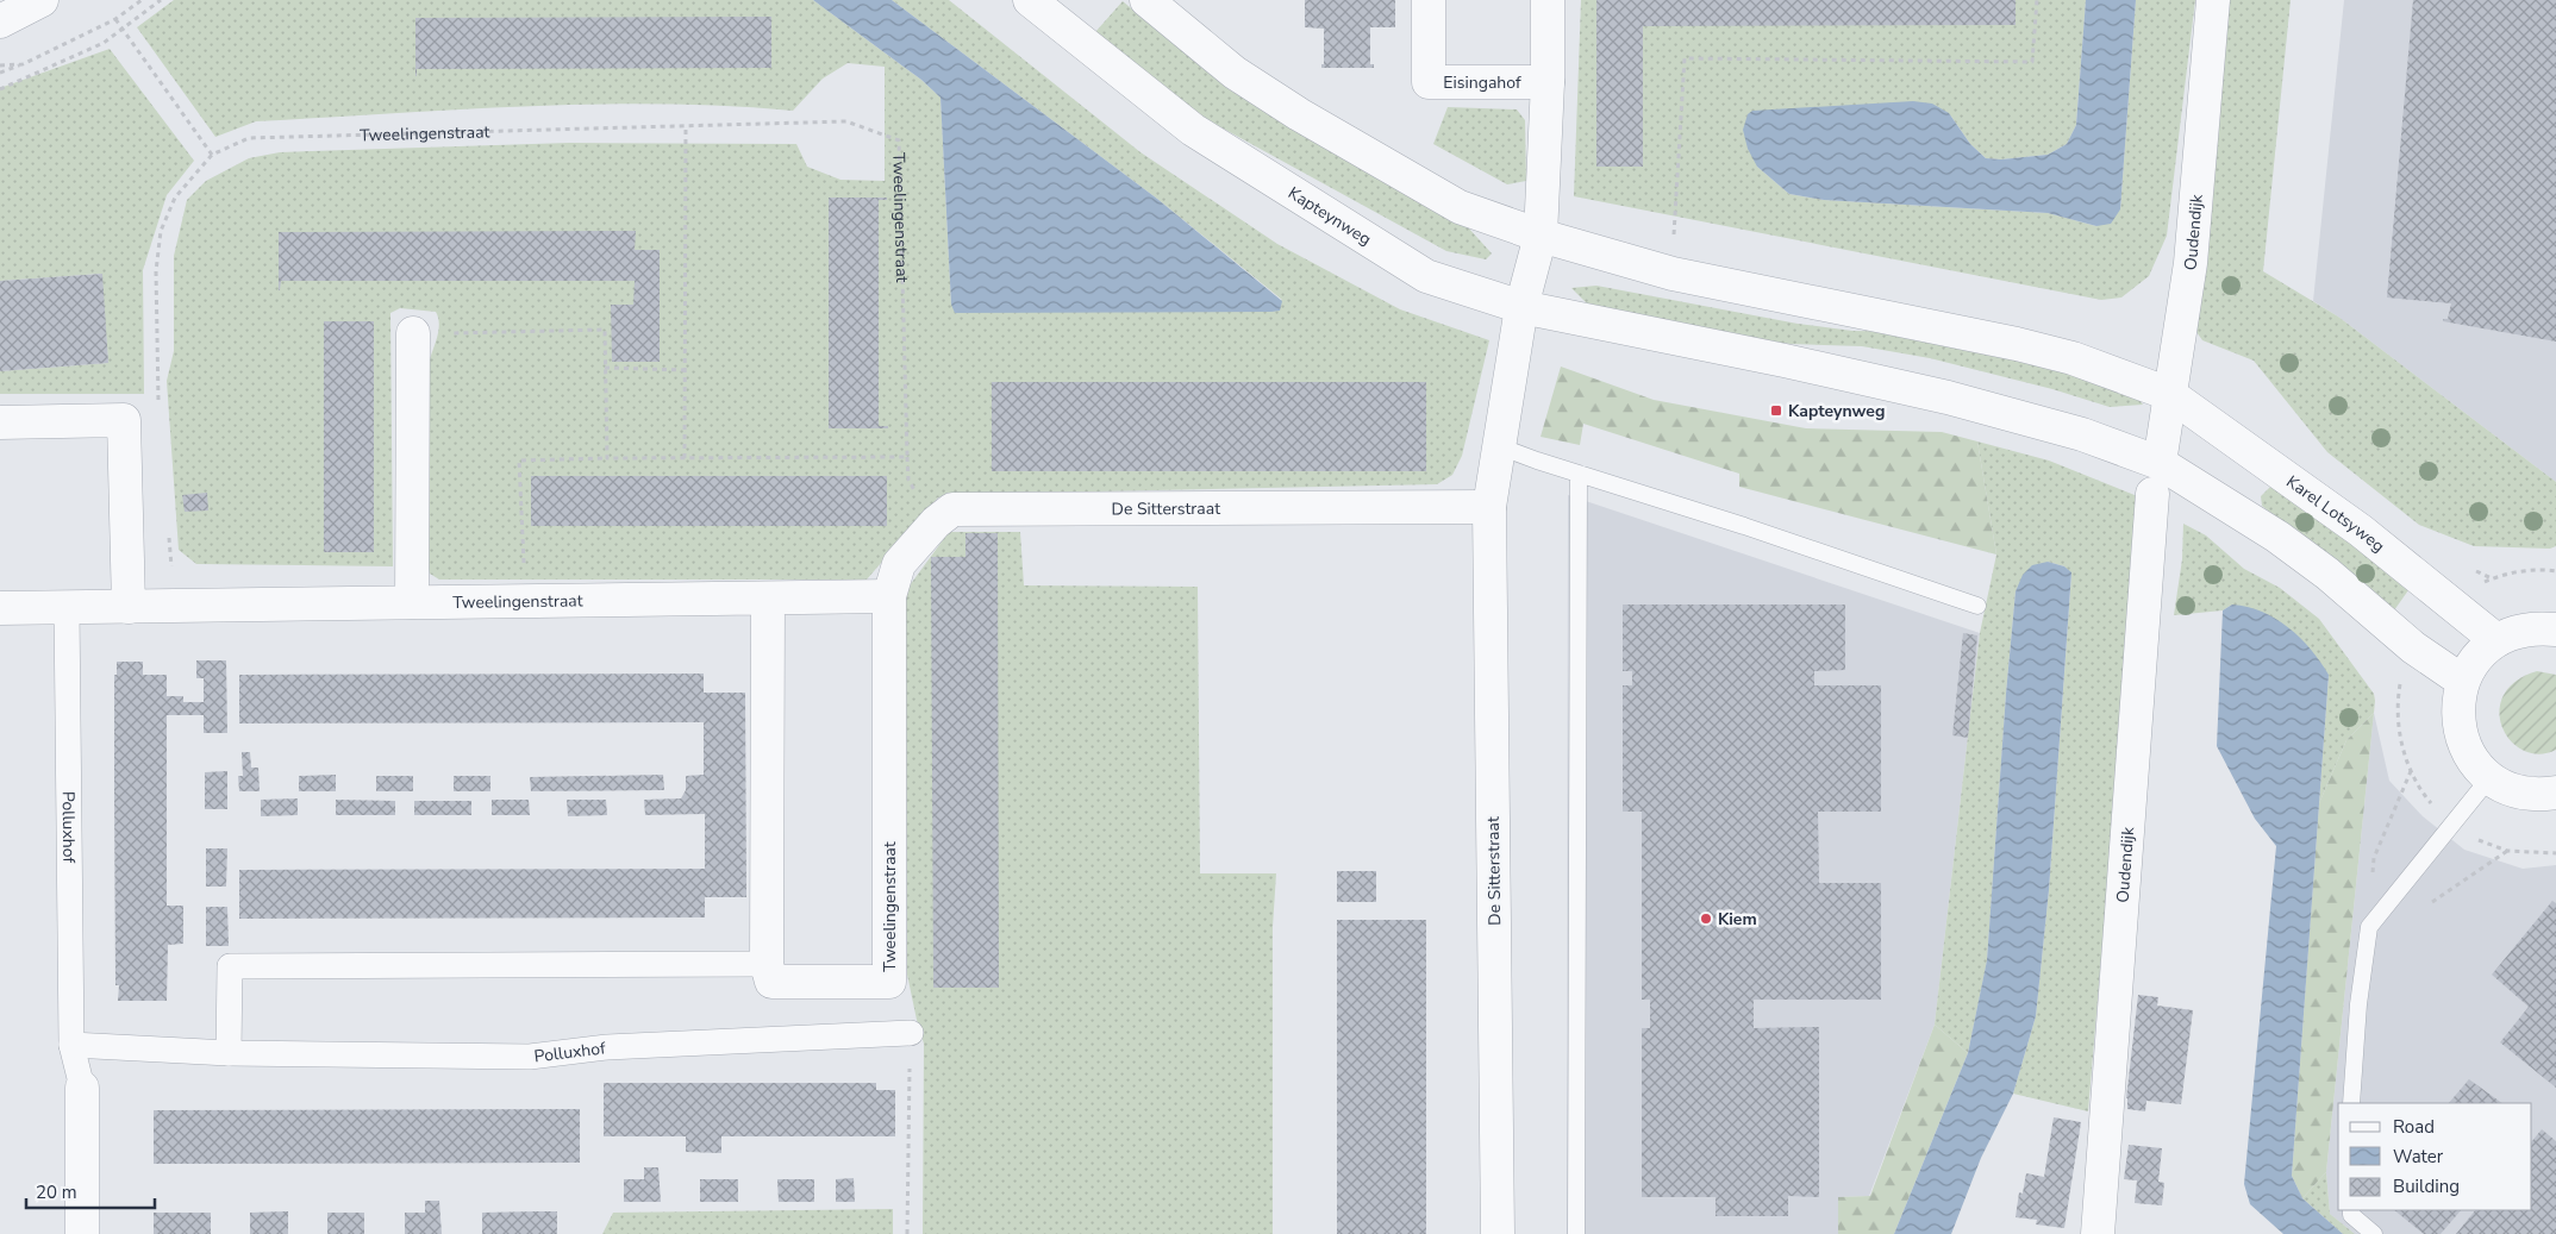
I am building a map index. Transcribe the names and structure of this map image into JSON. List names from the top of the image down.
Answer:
{
  "streets": {
    "street": [
      "Eisingahof",
      "Tweelingenstraat",
      "Kapteynweg",
      "Oudendijk",
      "De Sitterstraat",
      "Karel Lotsyweg",
      "Polluxhof"
    ]
  },
  "crossings": [
    ["Tweelingenstraat", "De Sitterstraat"],
    ["Tweelingenstraat", "Polluxhof"],
    ["Kapteynweg", "Oudendijk"],
    ["Kapteynweg", "De Sitterstraat"],
    ["Oudendijk", "Karel Lotsyweg"]
  ],
  "places": {
    "transit": ["Kapteynweg"],
    "other": ["Kiem"]
  },
  "legend": ["Road", "Water", "Building"],
  "scale_bar": "20 m"
}
